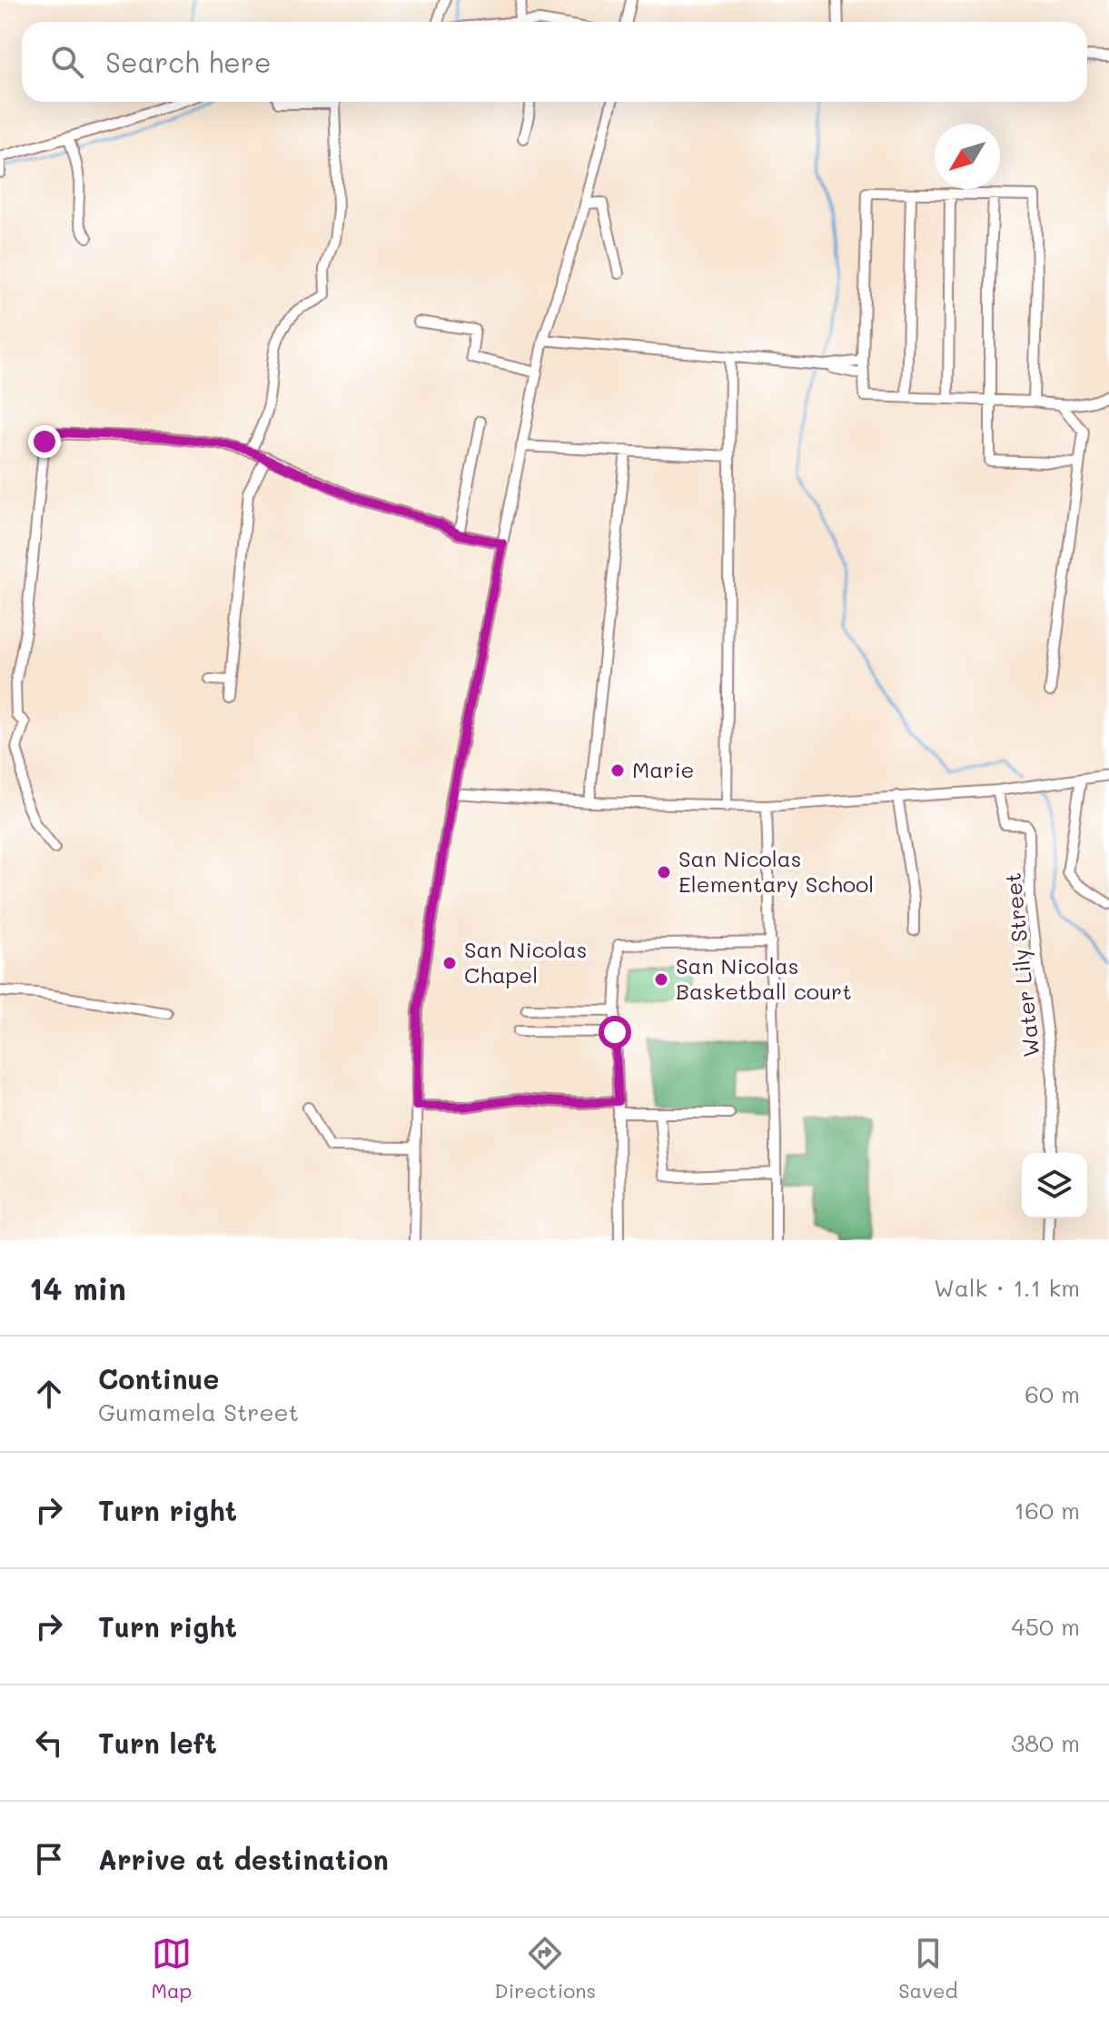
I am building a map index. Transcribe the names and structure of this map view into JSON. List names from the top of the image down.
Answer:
{
  "streets": {
    "street": ["Water Lily Street"]
  },
  "places": [
    "Marie",
    "San Nicolas Elementary School",
    "San Nicolas Chapel",
    "San Nicolas Basketball court"
  ],
  "north": "bottom left",
  "page": {
    "search": "Search here",
    "heading": ["14 min", "Walk · 1.1 km"],
    "list": [
      ["Continue", "Gumamela Street", "60 m"],
      ["Turn right", "160 m"],
      ["Turn right", "450 m"],
      ["Turn left", "380 m"],
      "Arrive at destination"
    ],
    "nav": ["Map", "Directions", "Saved"]
  }
}
